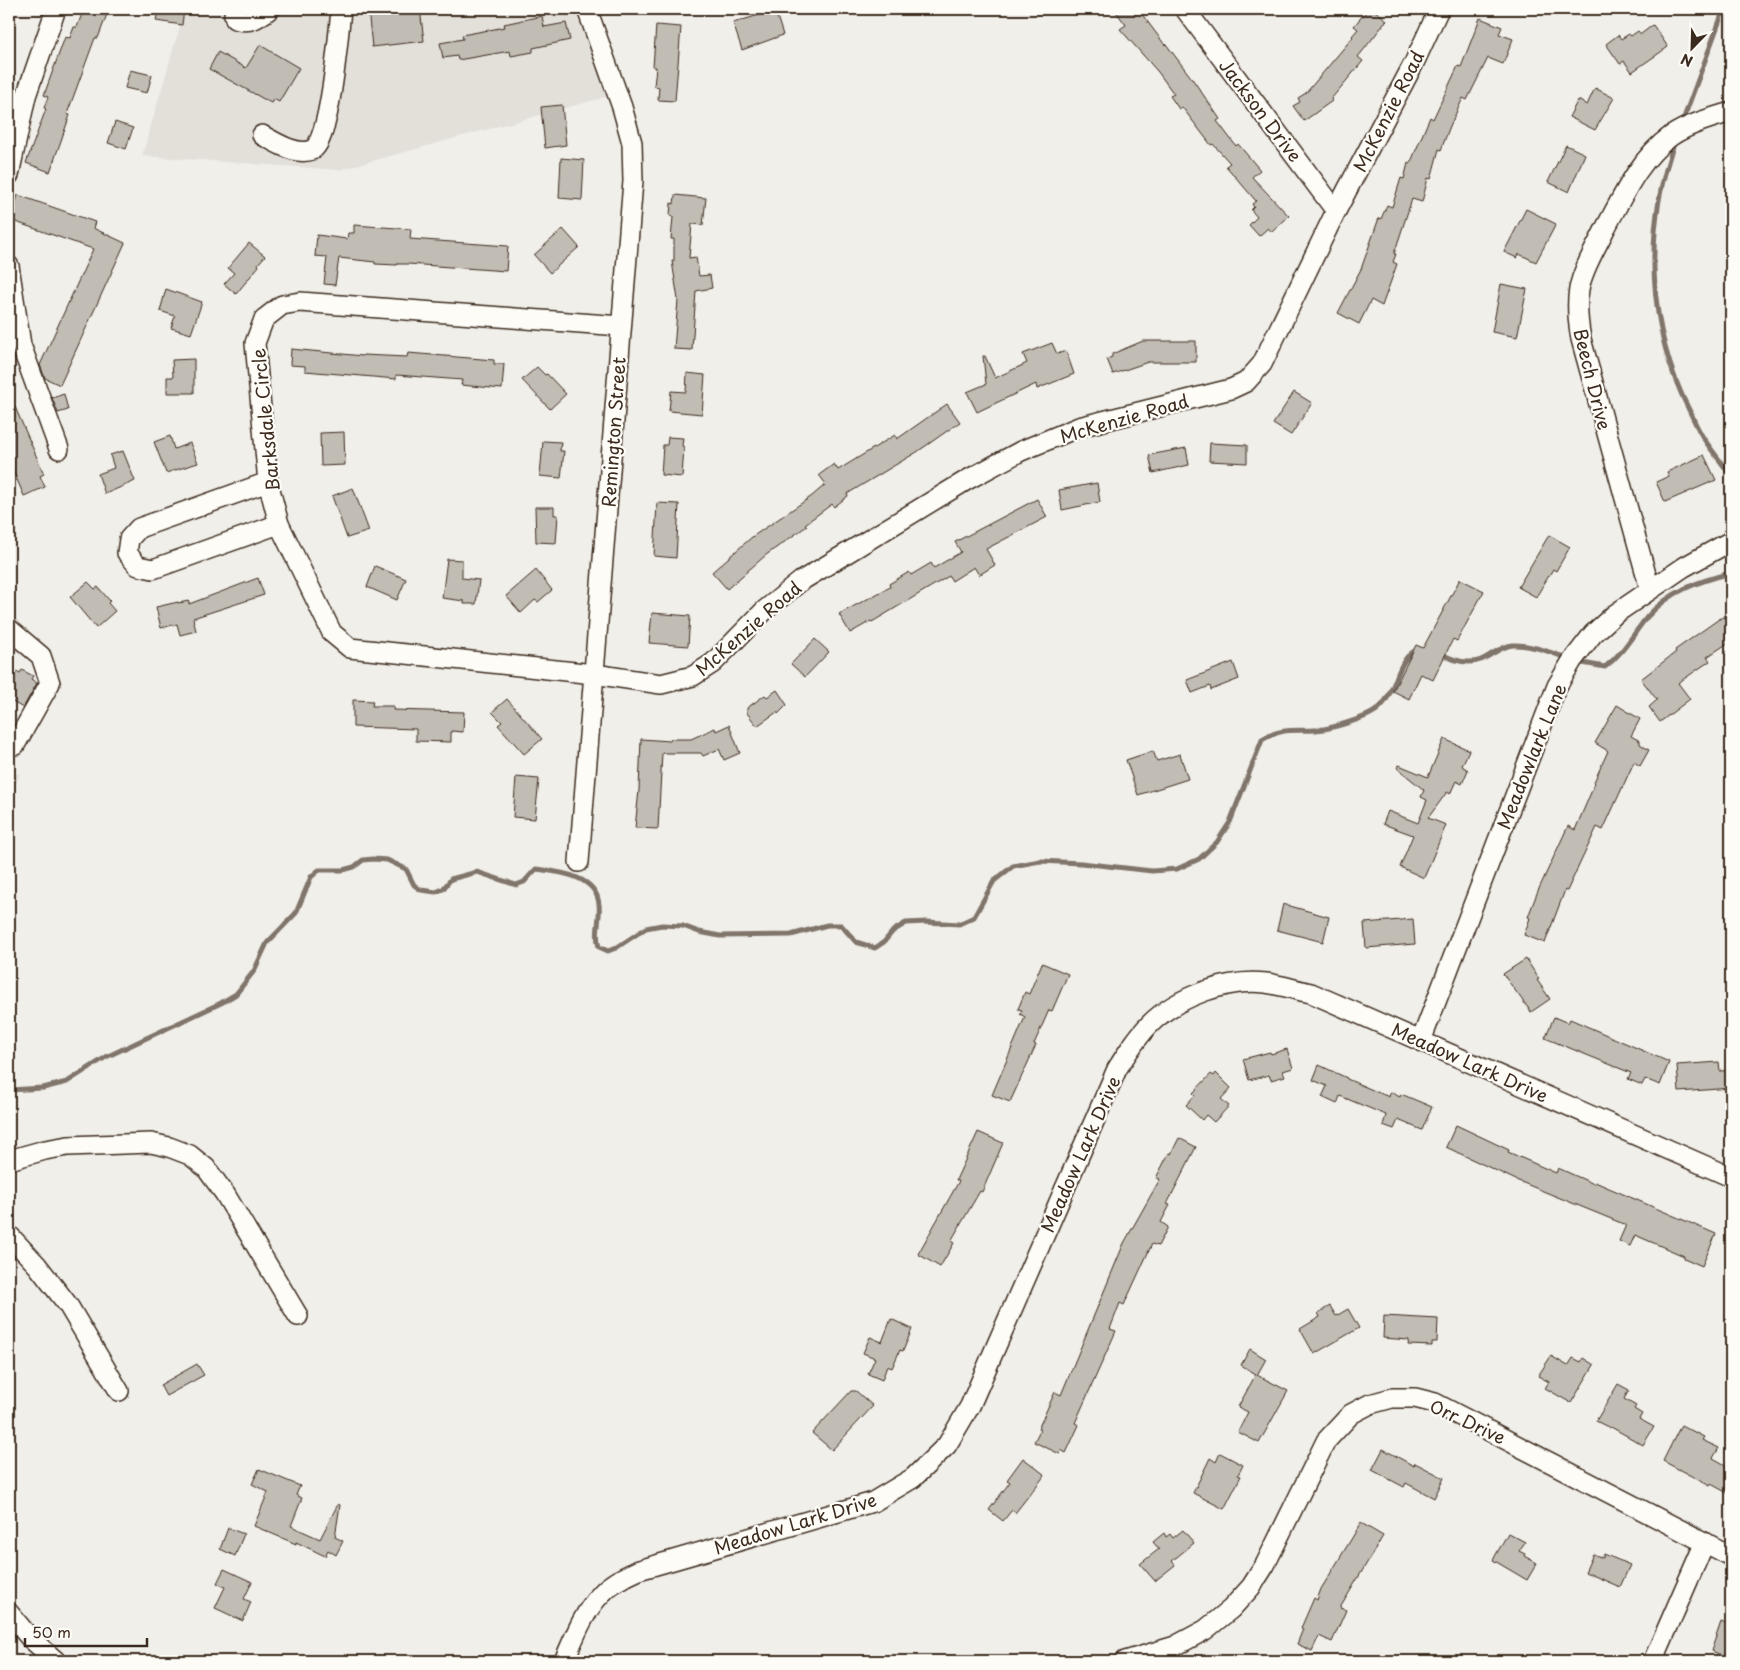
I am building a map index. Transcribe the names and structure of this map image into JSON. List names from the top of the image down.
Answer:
{
  "streets": {
    "street": [
      "Jackson Drive",
      "McKenzie Road",
      "Beech Drive",
      "Barksdale Circle",
      "Remington Street",
      "Meadowlark Lane",
      "Meadow Lark Drive",
      "Orr Drive"
    ]
  },
  "crossings": [
    ["Jackson Drive", "McKenzie Road"],
    ["McKenzie Road", "Barksdale Circle"],
    ["McKenzie Road", "Remington Street"],
    ["Beech Drive", "Meadowlark Lane"],
    ["Barksdale Circle", "Remington Street"],
    ["Meadowlark Lane", "Meadow Lark Drive"]
  ],
  "scale_bar": "50 m",
  "north": "bottom left"
}
